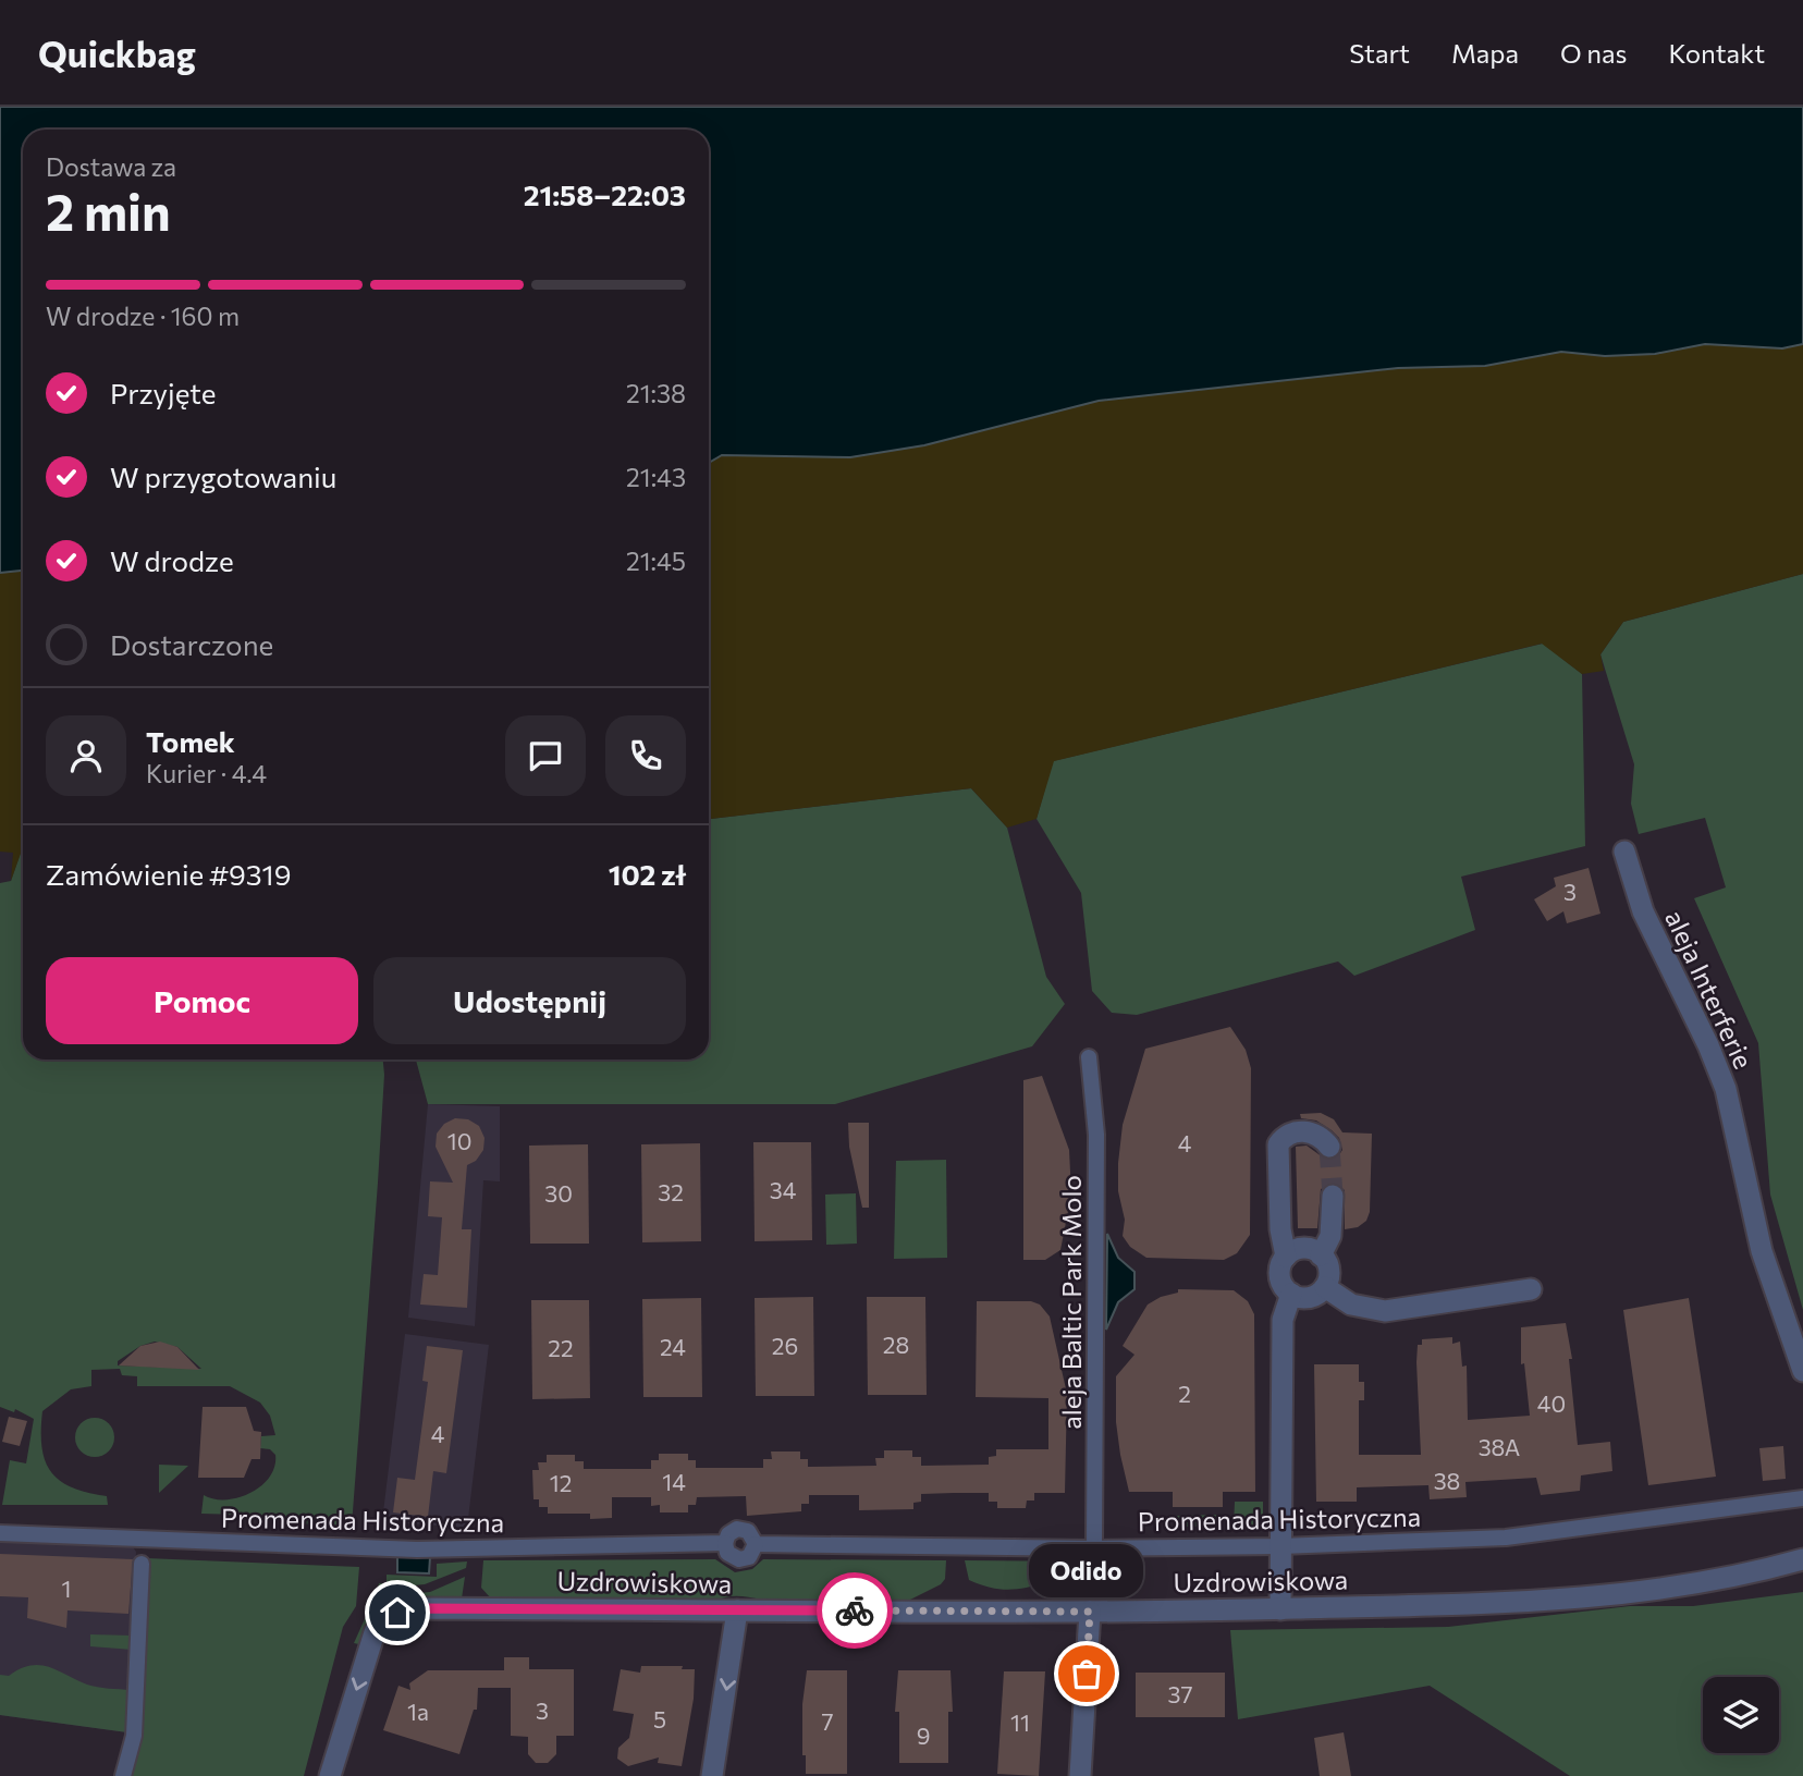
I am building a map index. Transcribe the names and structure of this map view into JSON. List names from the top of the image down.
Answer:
{
  "streets": {
    "street": [
      "aleja Interferie",
      "aleja Baltic Park Molo",
      "Promenada Historyczna",
      "Uzdrowiskowa"
    ]
  },
  "crossings": [
    ["aleja Baltic Park Molo", "Promenada Historyczna"]
  ],
  "places": ["Odido"],
  "house_numbers": [
    "3",
    "10",
    "4",
    "34",
    "32",
    "30",
    "28",
    "26",
    "24",
    "22",
    "2",
    "40",
    "4",
    "38A",
    "38",
    "14",
    "12",
    "1",
    "37",
    "3",
    "1a",
    "5",
    "7",
    "11",
    "9"
  ],
  "page": {
    "header": "Quickbag",
    "nav": [
      "Start",
      "Mapa",
      "O nas",
      "Kontakt"
    ],
    "heading": ["2 min", "Dostawa za", "21:58–22:03"],
    "panel": [
      "Tomek",
      "Kurier · 4.4",
      "Zamówienie #9319",
      "102 zł"
    ],
    "bar": "W drodze · 160 m",
    "list": [
      ["Przyjęte", "21:38"],
      ["W przygotowaniu", "21:43"],
      ["W drodze", "21:45"],
      "Dostarczone"
    ],
    "buttons": ["Pomoc", "Udostępnij"],
    "bubble": "Odido"
  }
}
